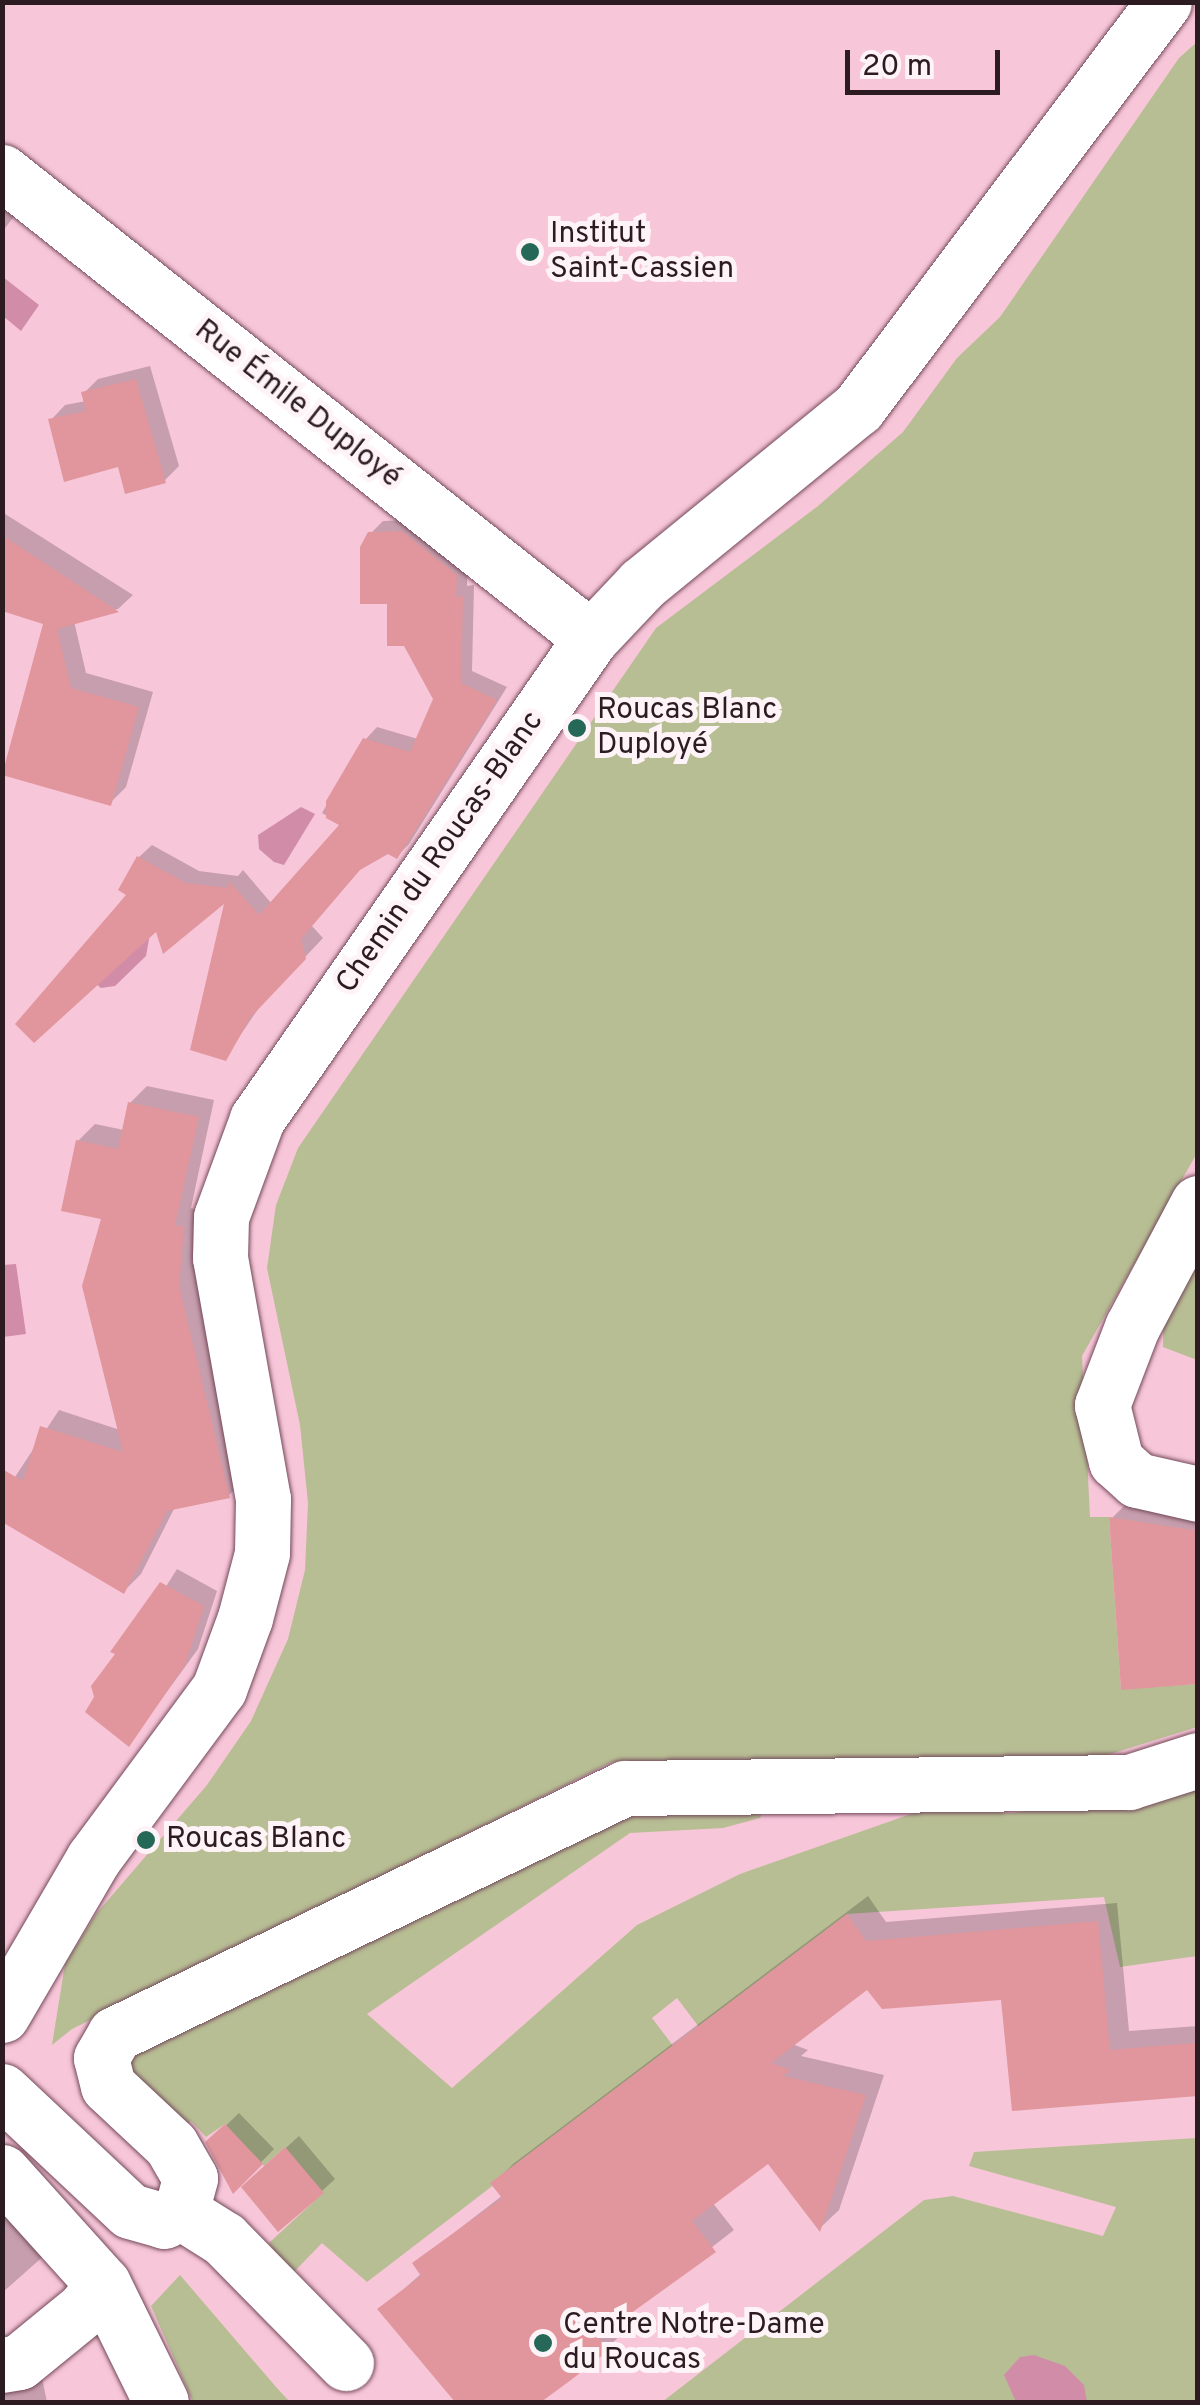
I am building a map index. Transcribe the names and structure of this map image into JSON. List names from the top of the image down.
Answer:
{
  "streets": {
    "street": ["Rue Émile Duployé", "Chemin du Roucas-Blanc"]
  },
  "crossings": [
    ["Rue Émile Duployé", "Chemin du Roucas-Blanc"]
  ],
  "places": [
    "Institut Saint-Cassien",
    "Roucas Blanc Duployé",
    "Roucas Blanc",
    "Centre Notre-Dame du Roucas"
  ],
  "scale_bar": "20 m"
}
